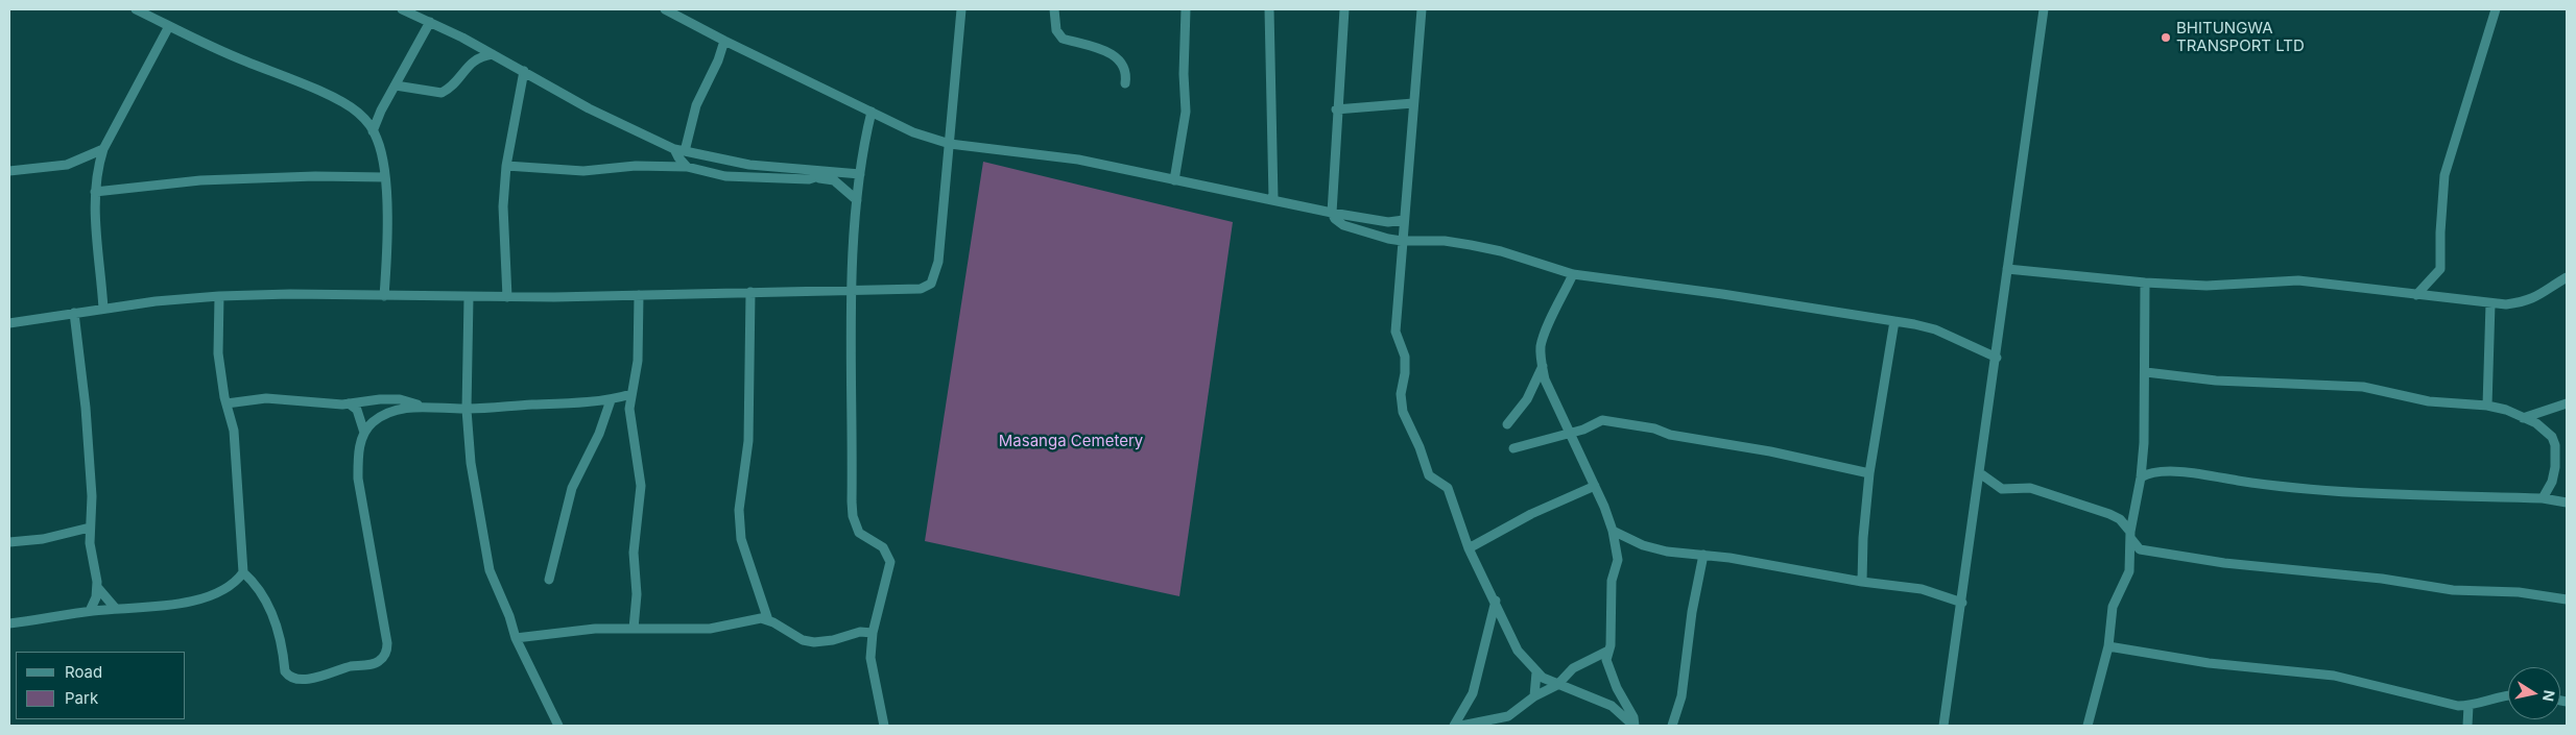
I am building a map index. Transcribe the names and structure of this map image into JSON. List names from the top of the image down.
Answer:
{
  "parks": ["Masanga Cemetery"],
  "places": ["BHITUNGWA TRANSPORT LTD"],
  "legend": ["Road", "Park"],
  "north": "right"
}
